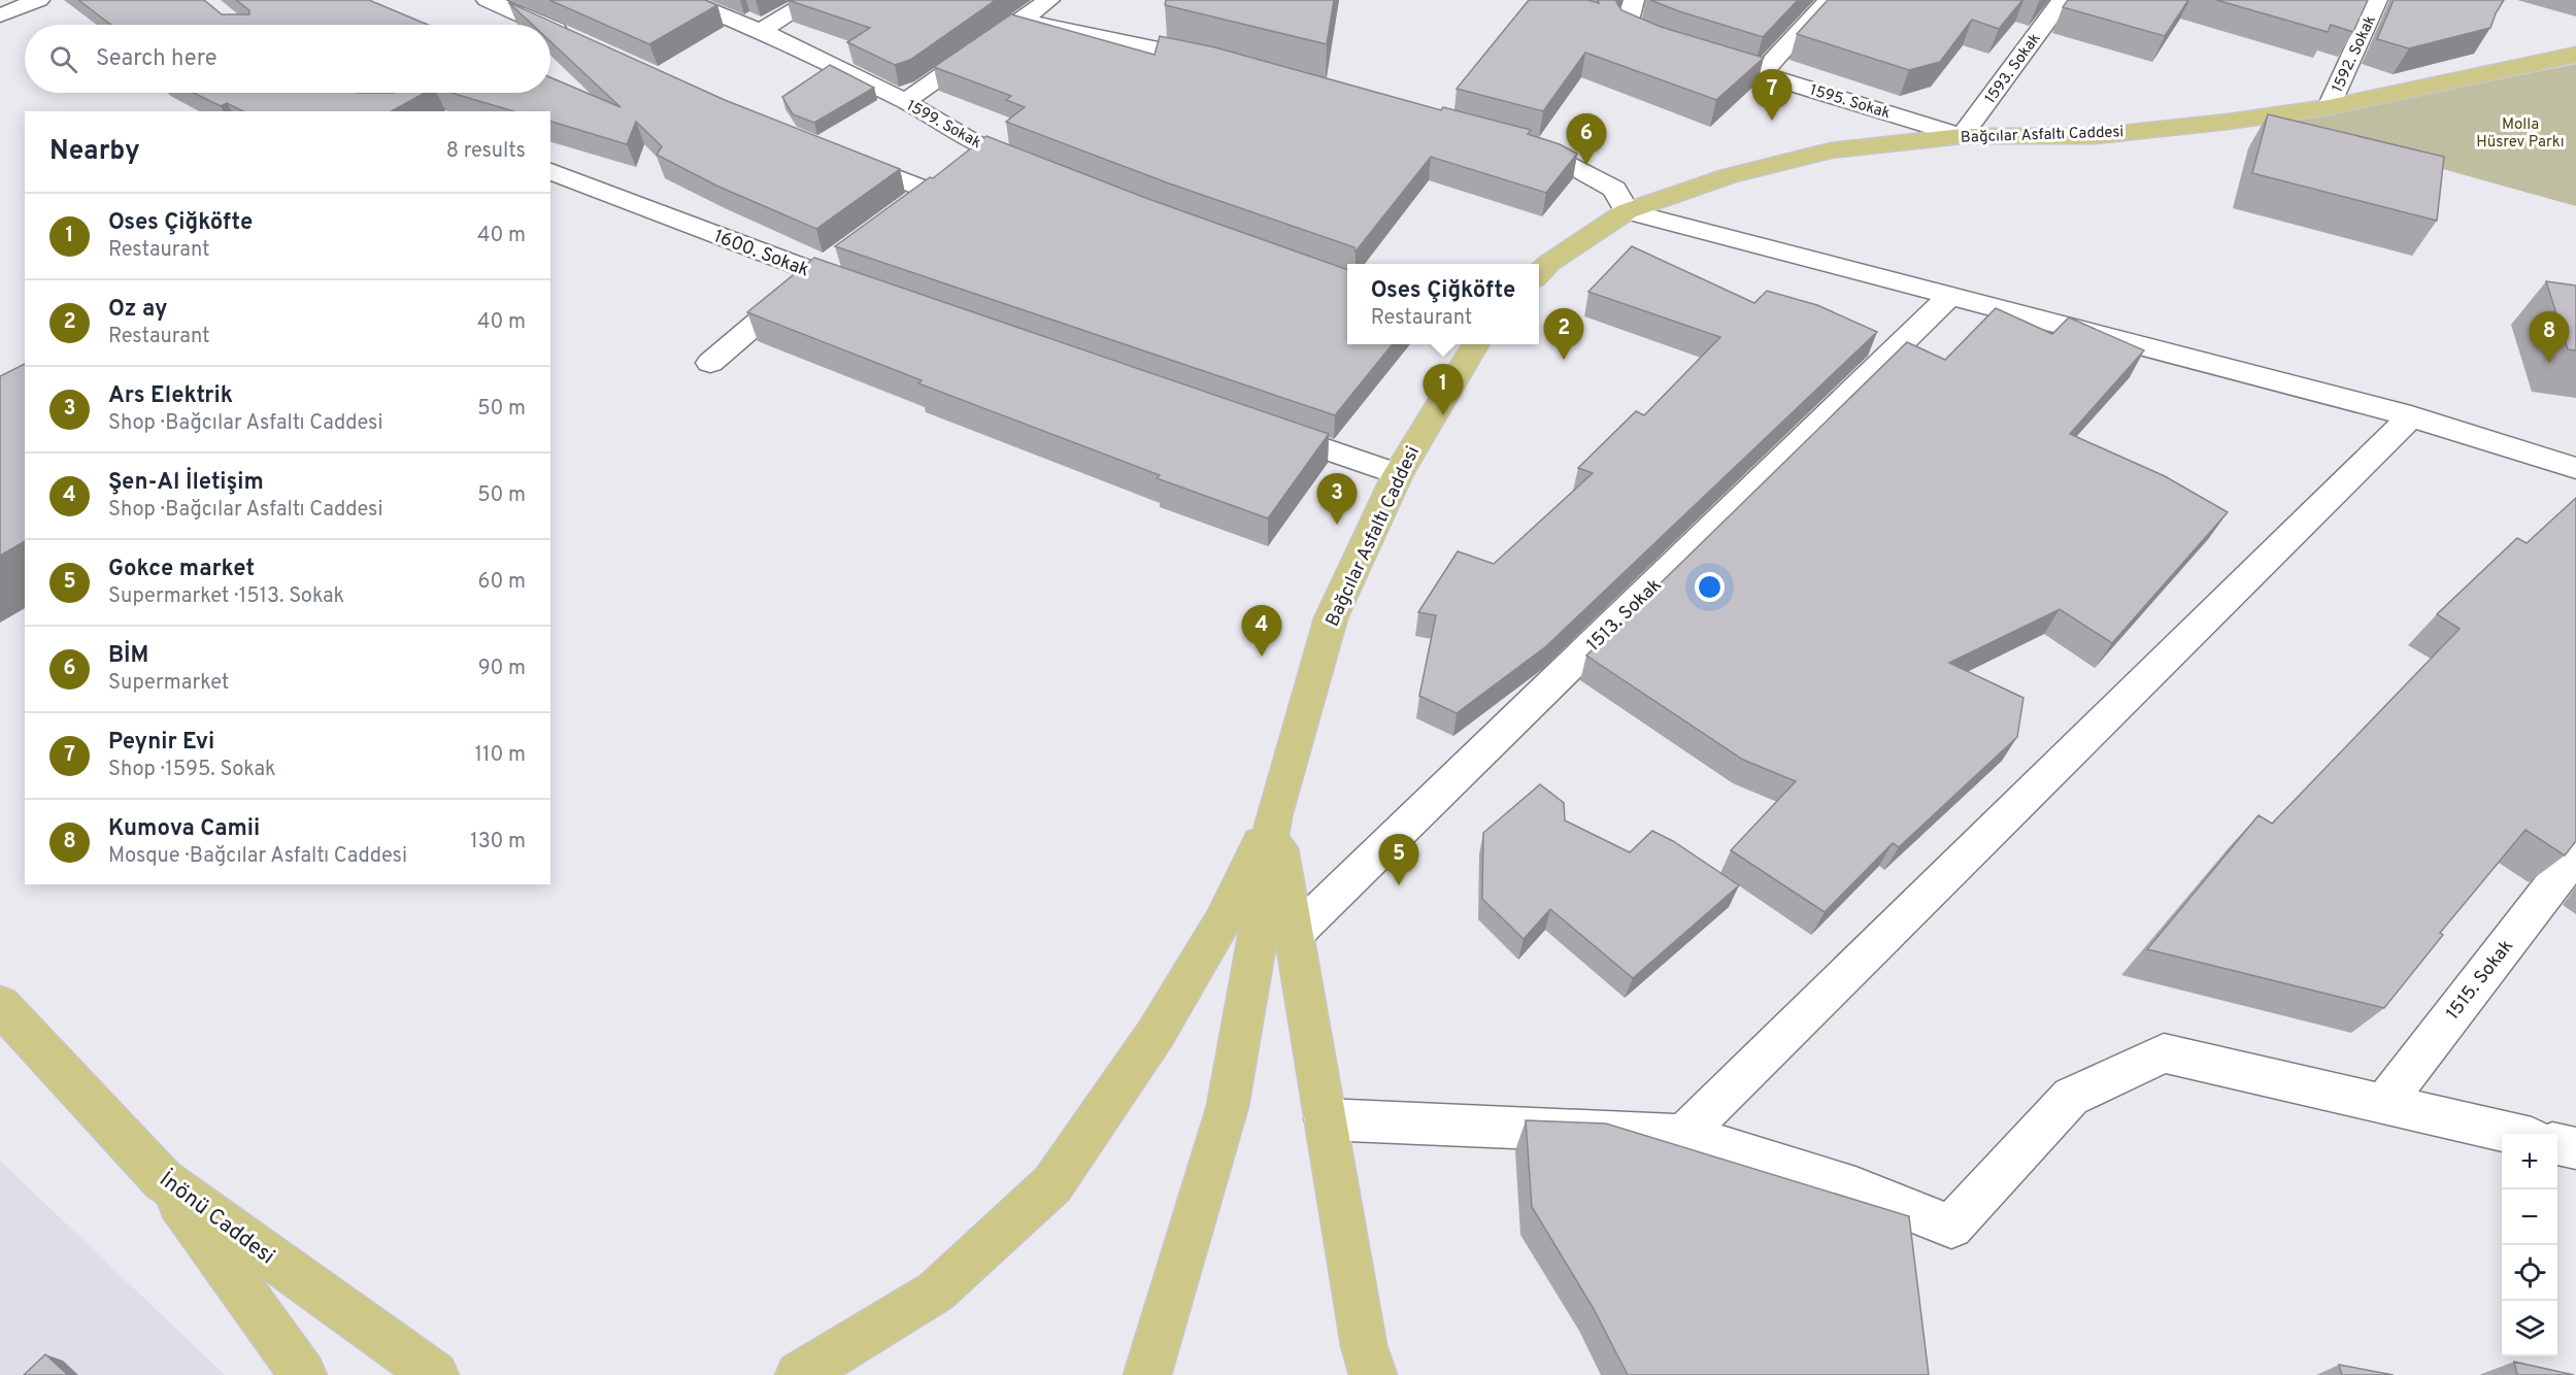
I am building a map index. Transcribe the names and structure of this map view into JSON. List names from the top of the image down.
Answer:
{
  "streets": {
    "main road": ["Bağcılar Asfaltı Caddesi", "İnönü Caddesi"],
    "street": [
      "1592. Sokak",
      "1593. Sokak",
      "1595. Sokak",
      "1599. Sokak",
      "1600. Sokak",
      "1513. Sokak",
      "1515. Sokak"
    ]
  },
  "crossings": [
    ["1592. Sokak", "Bağcılar Asfaltı Caddesi"],
    ["1593. Sokak", "1595. Sokak"],
    ["1593. Sokak", "Bağcılar Asfaltı Caddesi"],
    ["1595. Sokak", "Bağcılar Asfaltı Caddesi"]
  ],
  "parks": ["Molla Hüsrev Parkı"],
  "page": {
    "search": "Search here",
    "pins": [
      "7",
      "6",
      "2",
      "8",
      "1",
      "3",
      "4",
      "5"
    ],
    "heading": ["Nearby", "8 results"],
    "list": [
      {
        "mark": "1",
        "name": "Oses Çiğköfte",
        "note": "Restaurant",
        "value": "40 m"
      },
      {
        "mark": "2",
        "name": "Oz ay",
        "note": "Restaurant",
        "value": "40 m"
      },
      {
        "mark": "3",
        "name": "Ars Elektrik",
        "note": "Shop · Bağcılar Asfaltı Caddesi",
        "value": "50 m"
      },
      {
        "mark": "4",
        "name": "Şen-Al İletişim",
        "note": "Shop · Bağcılar Asfaltı Caddesi",
        "value": "50 m"
      },
      {
        "mark": "5",
        "name": "Gokce market",
        "note": "Supermarket · 1513. Sokak",
        "value": "60 m"
      },
      {
        "mark": "6",
        "name": "BİM",
        "note": "Supermarket",
        "value": "90 m"
      },
      {
        "mark": "7",
        "name": "Peynir Evi",
        "note": "Shop · 1595. Sokak",
        "value": "110 m"
      },
      {
        "mark": "8",
        "name": "Kumova Camii",
        "note": "Mosque · Bağcılar Asfaltı Caddesi",
        "value": "130 m"
      }
    ],
    "popup": ["Oses Çiğköfte", "Restaurant"],
    "map_buttons": ["+", "−"]
  }
}
